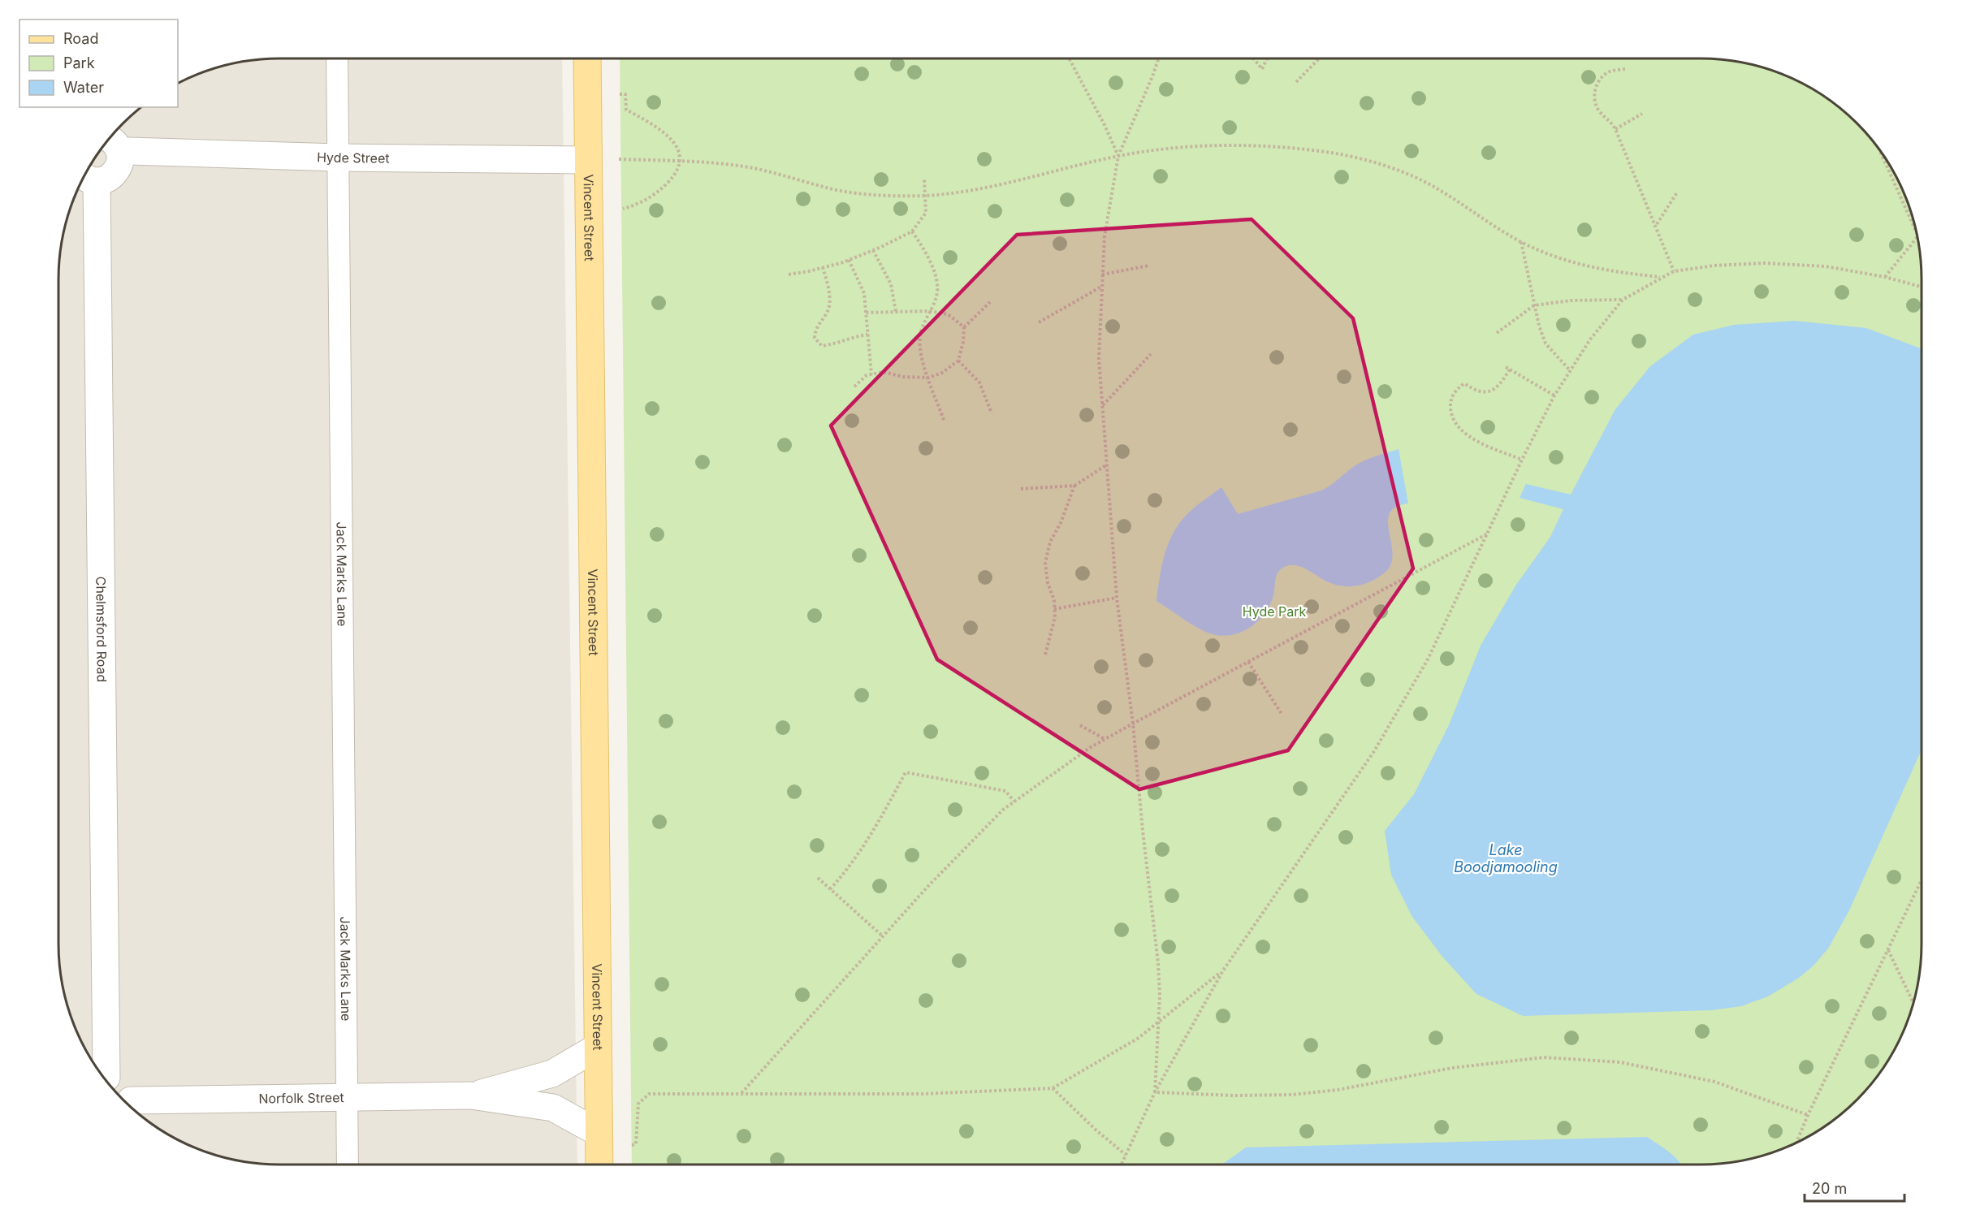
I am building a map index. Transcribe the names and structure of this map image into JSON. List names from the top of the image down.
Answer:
{
  "streets": {
    "main road": ["Vincent Street"],
    "street": ["Hyde Street", "Chelmsford Road", "Norfolk Street"],
    "lane": ["Jack Marks Lane"]
  },
  "crossings": [
    ["Hyde Street", "Vincent Street"],
    ["Hyde Street", "Jack Marks Lane"],
    ["Vincent Street", "Norfolk Street"],
    ["Jack Marks Lane", "Norfolk Street"]
  ],
  "water": ["Lake Boodjamooling"],
  "parks": ["Hyde Park"],
  "legend": ["Road", "Park", "Water"],
  "scale_bar": "20 m"
}
